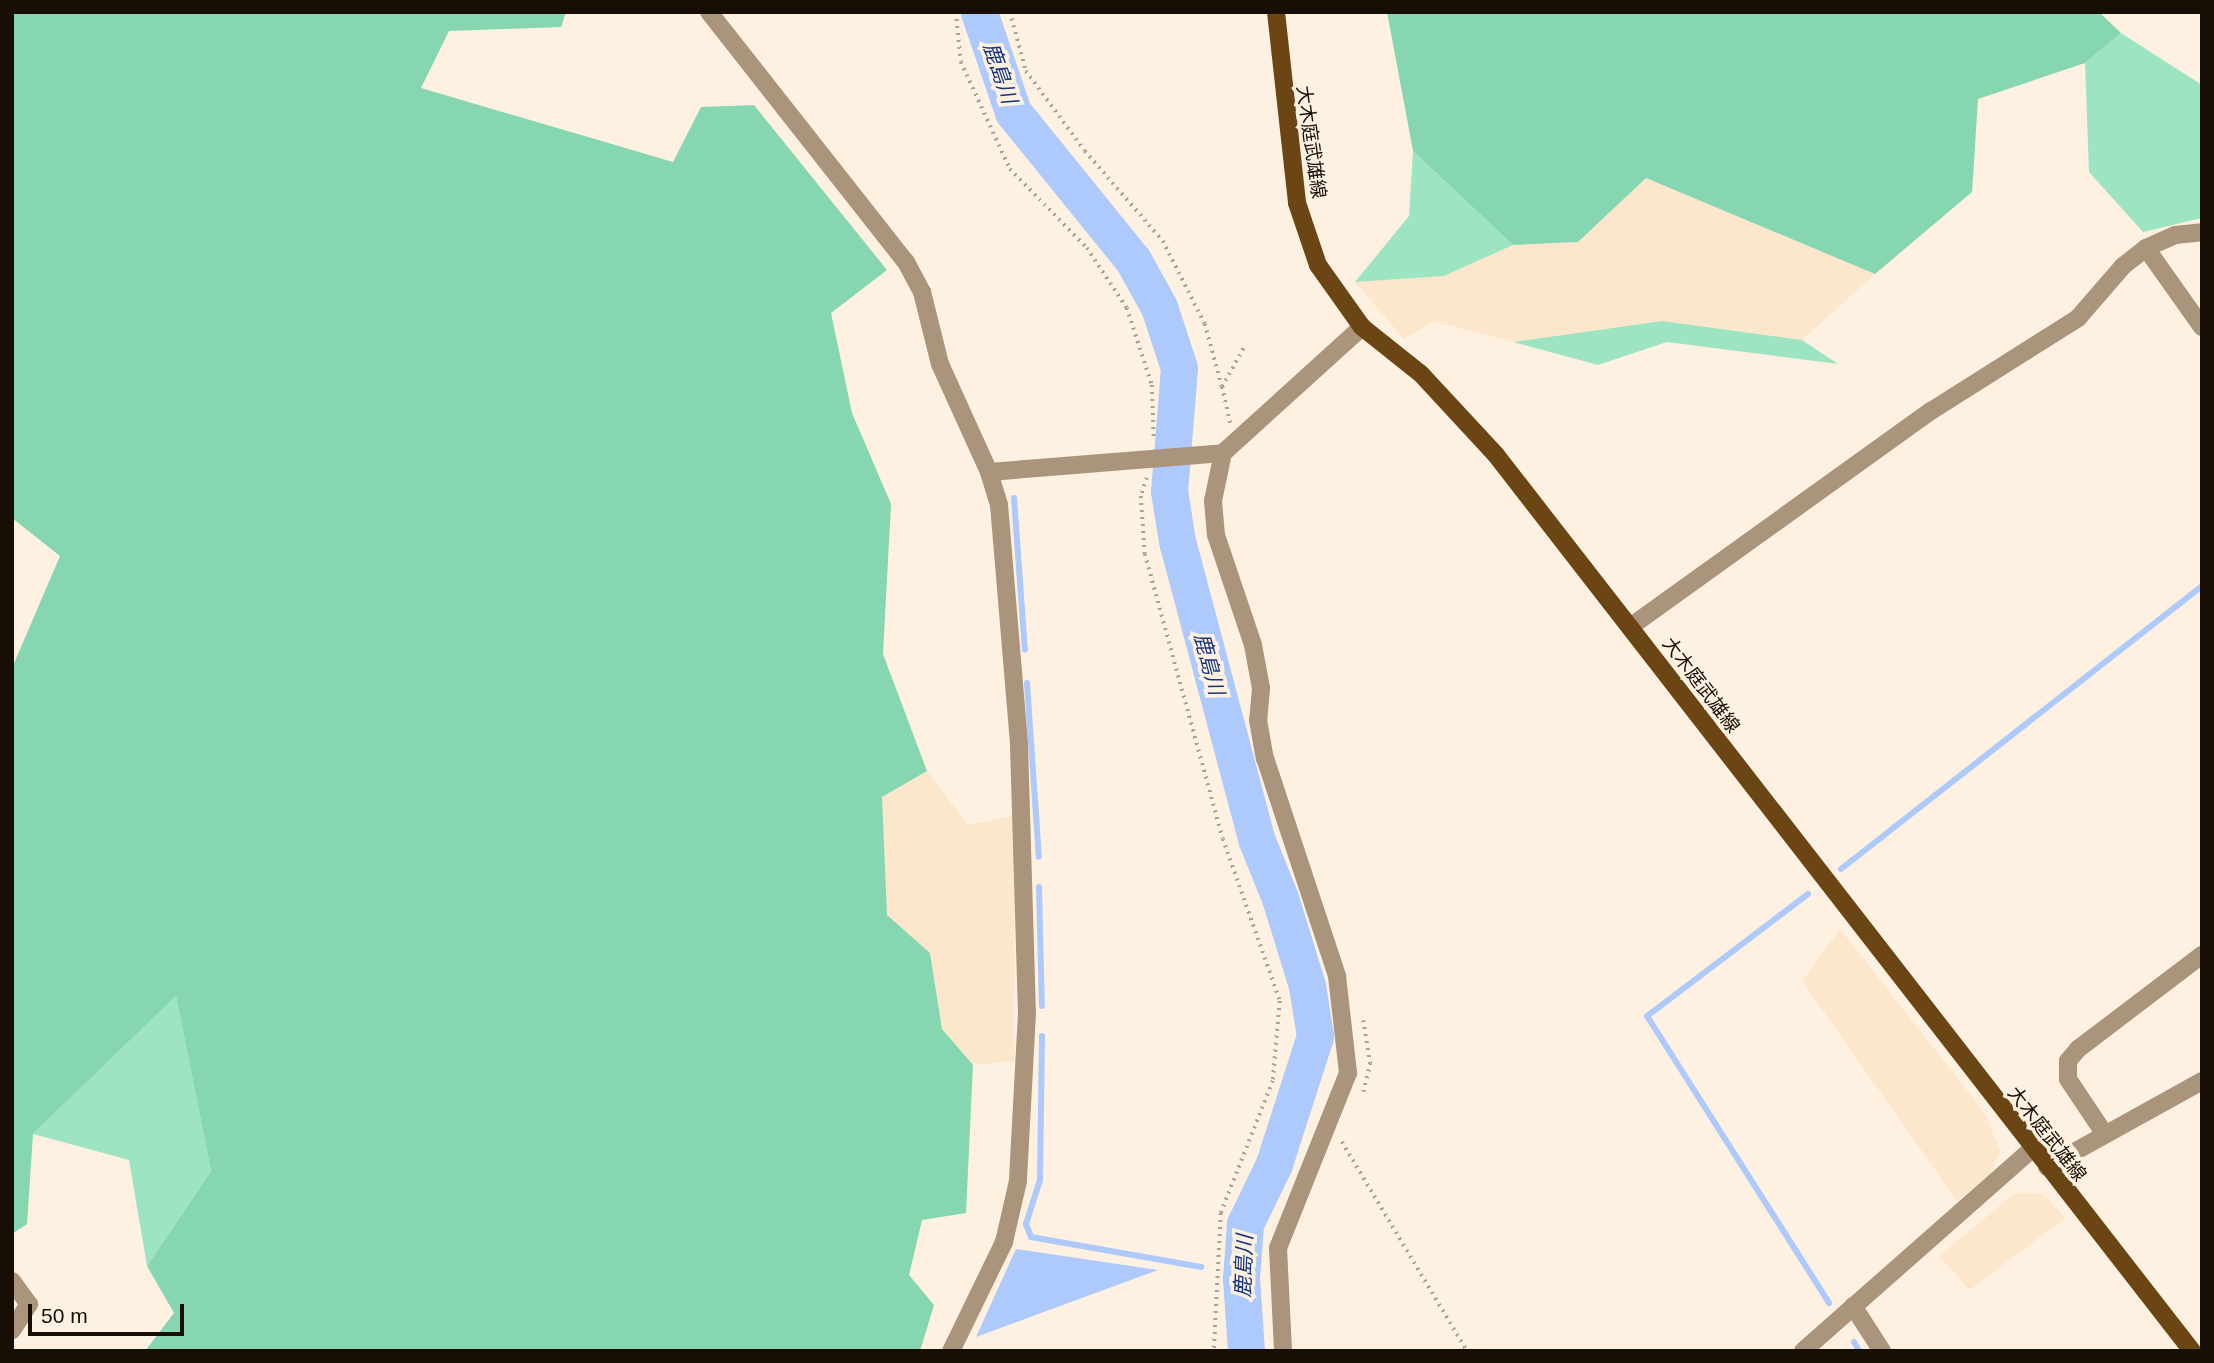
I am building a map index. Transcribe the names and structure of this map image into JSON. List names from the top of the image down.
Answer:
{
  "streets": {
    "main road": ["大木庭武雄線"]
  },
  "water": ["鹿島川"],
  "scale_bar": "50 m"
}
